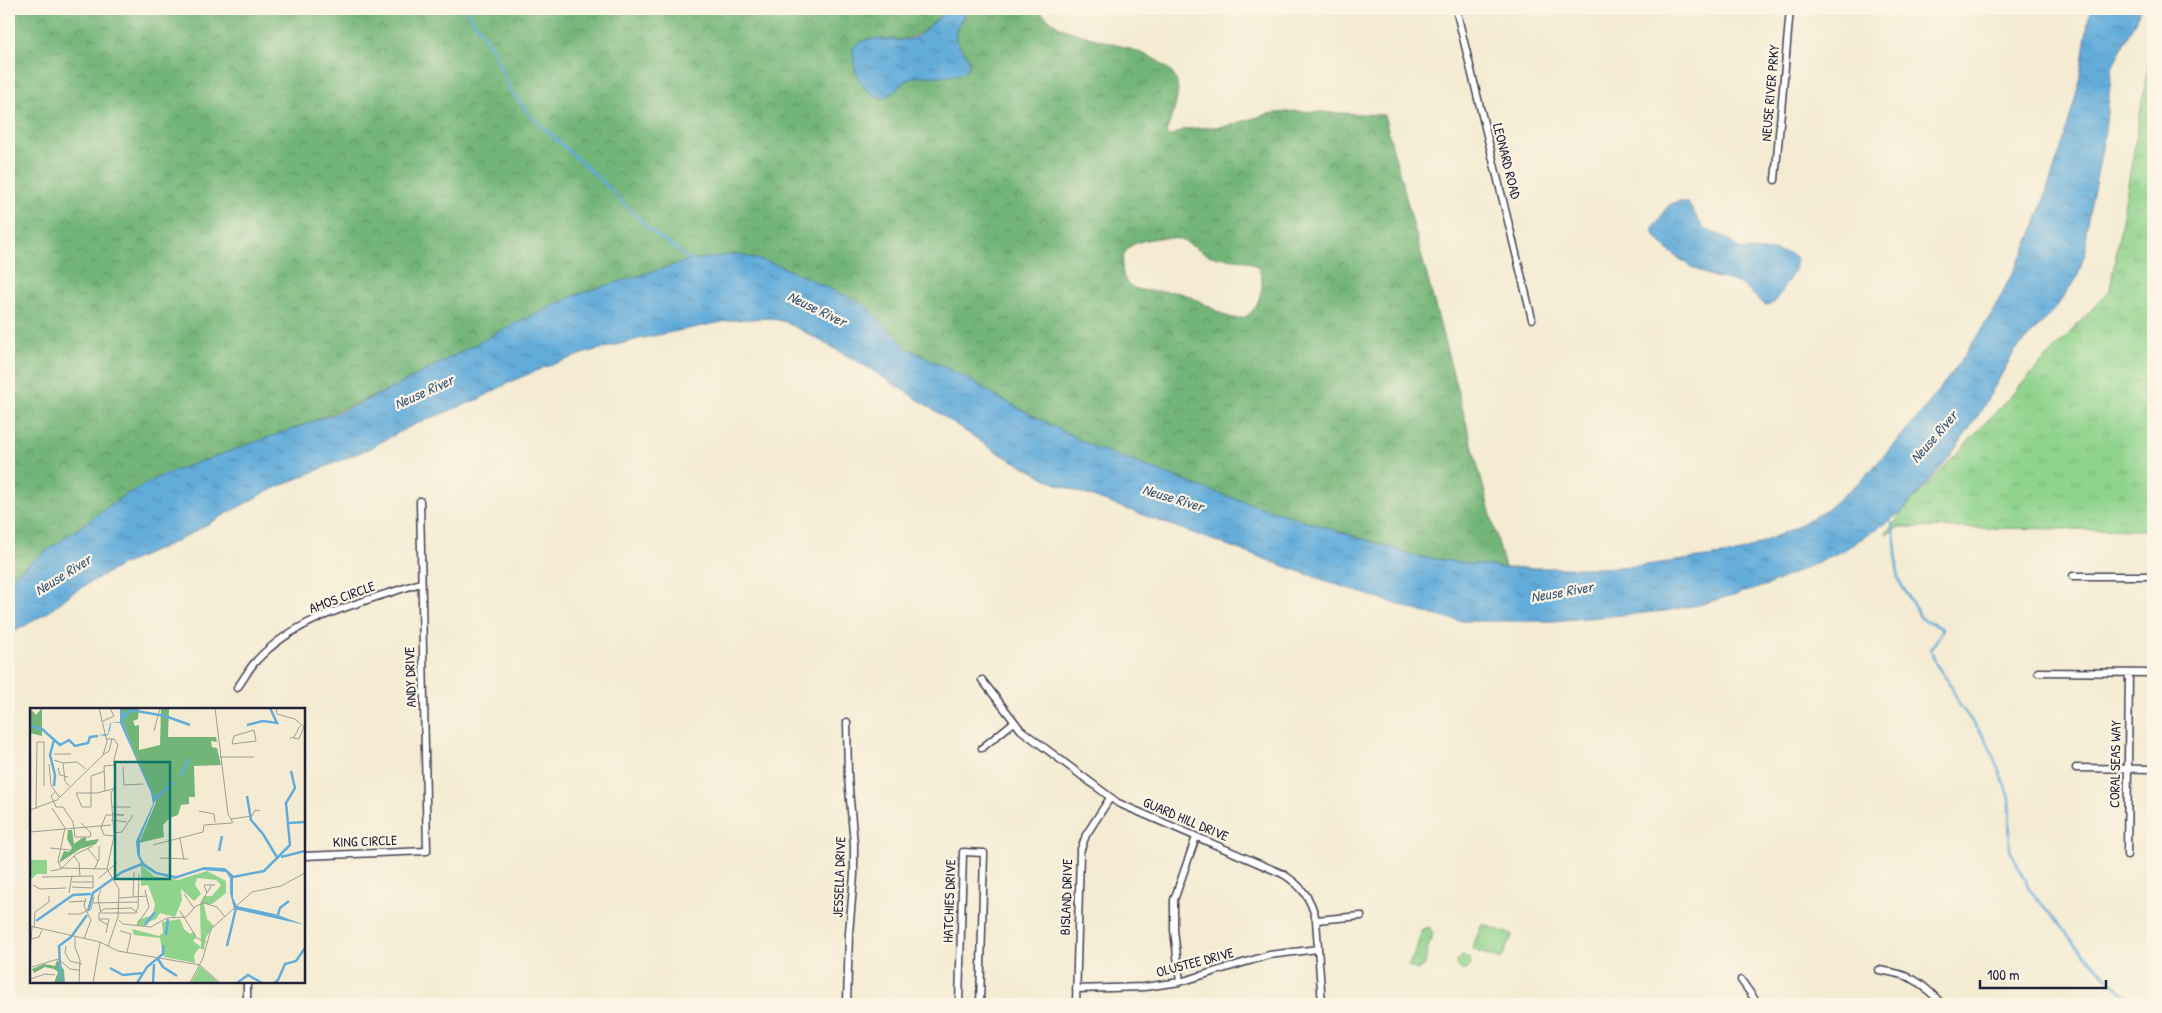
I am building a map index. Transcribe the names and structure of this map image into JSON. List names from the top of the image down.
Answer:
{
  "streets": {
    "street": [
      "NEUSE RIVER PRKY",
      "LEONARD ROAD",
      "AMOS CIRCLE",
      "ANDY DRIVE",
      "CORAL SEAS WAY",
      "GUARD HILL DRIVE",
      "KING CIRCLE",
      "JESSELLA DRIVE",
      "BISLAND DRIVE",
      "HATCHIES DRIVE",
      "OLUSTEE DRIVE"
    ]
  },
  "crossings": [
    ["AMOS CIRCLE", "ANDY DRIVE"],
    ["ANDY DRIVE", "KING CIRCLE"],
    ["GUARD HILL DRIVE", "BISLAND DRIVE"],
    ["GUARD HILL DRIVE", "OLUSTEE DRIVE"],
    ["BISLAND DRIVE", "OLUSTEE DRIVE"]
  ],
  "water": ["Neuse River"],
  "scale_bar": "100 m"
}
